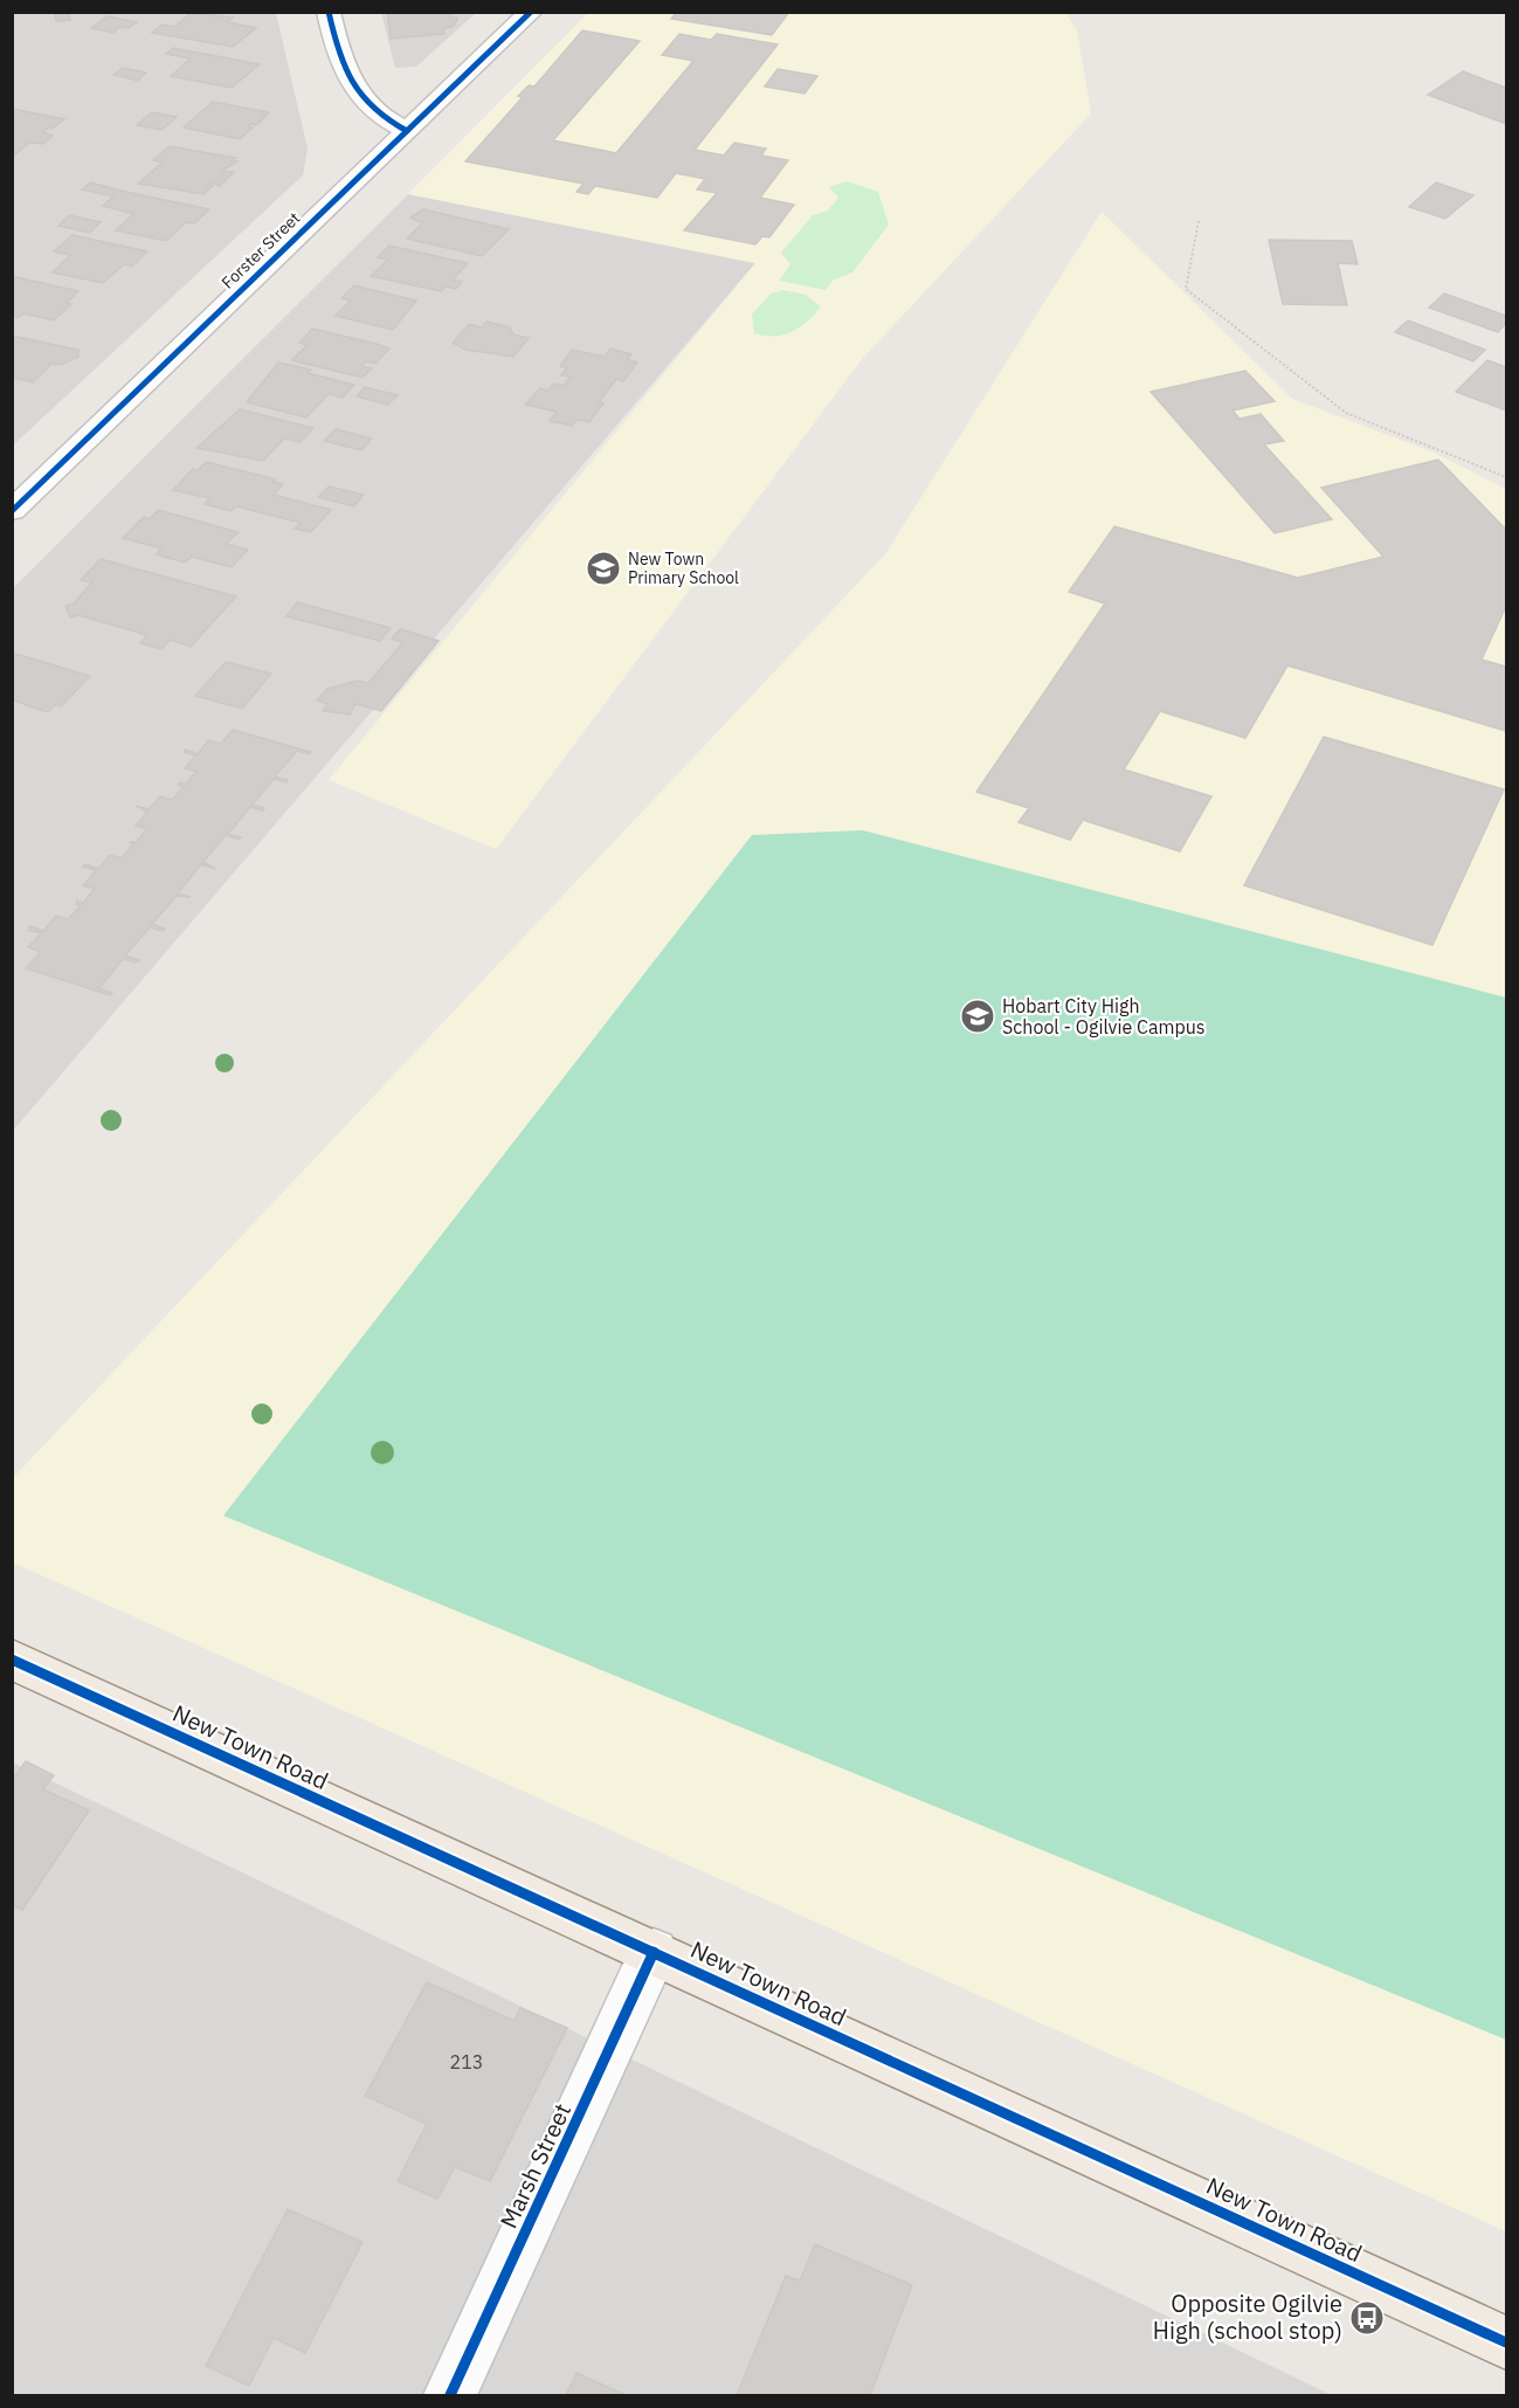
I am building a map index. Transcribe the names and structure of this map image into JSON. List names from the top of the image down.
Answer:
{
  "streets": {
    "main road": ["New Town Road"],
    "street": ["Forster Street", "Marsh Street"]
  },
  "crossings": [
    ["New Town Road", "Marsh Street"]
  ],
  "places": {
    "school or university": ["New Town Primary School", "Hobart City High School - Ogilvie Campus"],
    "bus stop": ["Opposite Ogilvie High (school stop)"]
  },
  "house_numbers": ["213"]
}
